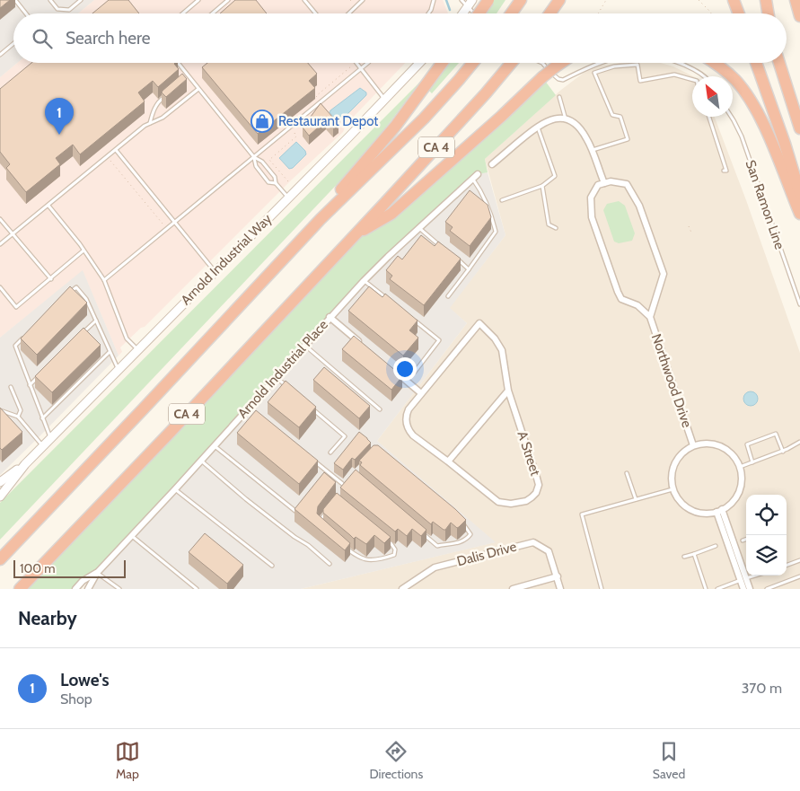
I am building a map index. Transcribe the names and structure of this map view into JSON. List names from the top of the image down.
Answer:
{
  "streets": {
    "highway": ["CA 4"],
    "street": [
      "Arnold Industrial Way",
      "Arnold Industrial Place",
      "Northwood Drive",
      "A Street",
      "Dalis Drive"
    ],
    "lane": ["San Ramon Line"]
  },
  "places": {
    "shop": ["Restaurant Depot"]
  },
  "scale_bar": "100 m",
  "north": "top left",
  "page": {
    "search": "Search here",
    "pins": "1",
    "scale": "100 m",
    "heading": "Nearby",
    "list": [
      {
        "mark": "1",
        "name": "Lowe's",
        "note": "Shop",
        "value": "370 m"
      }
    ],
    "nav": ["Map", "Directions", "Saved"]
  }
}
